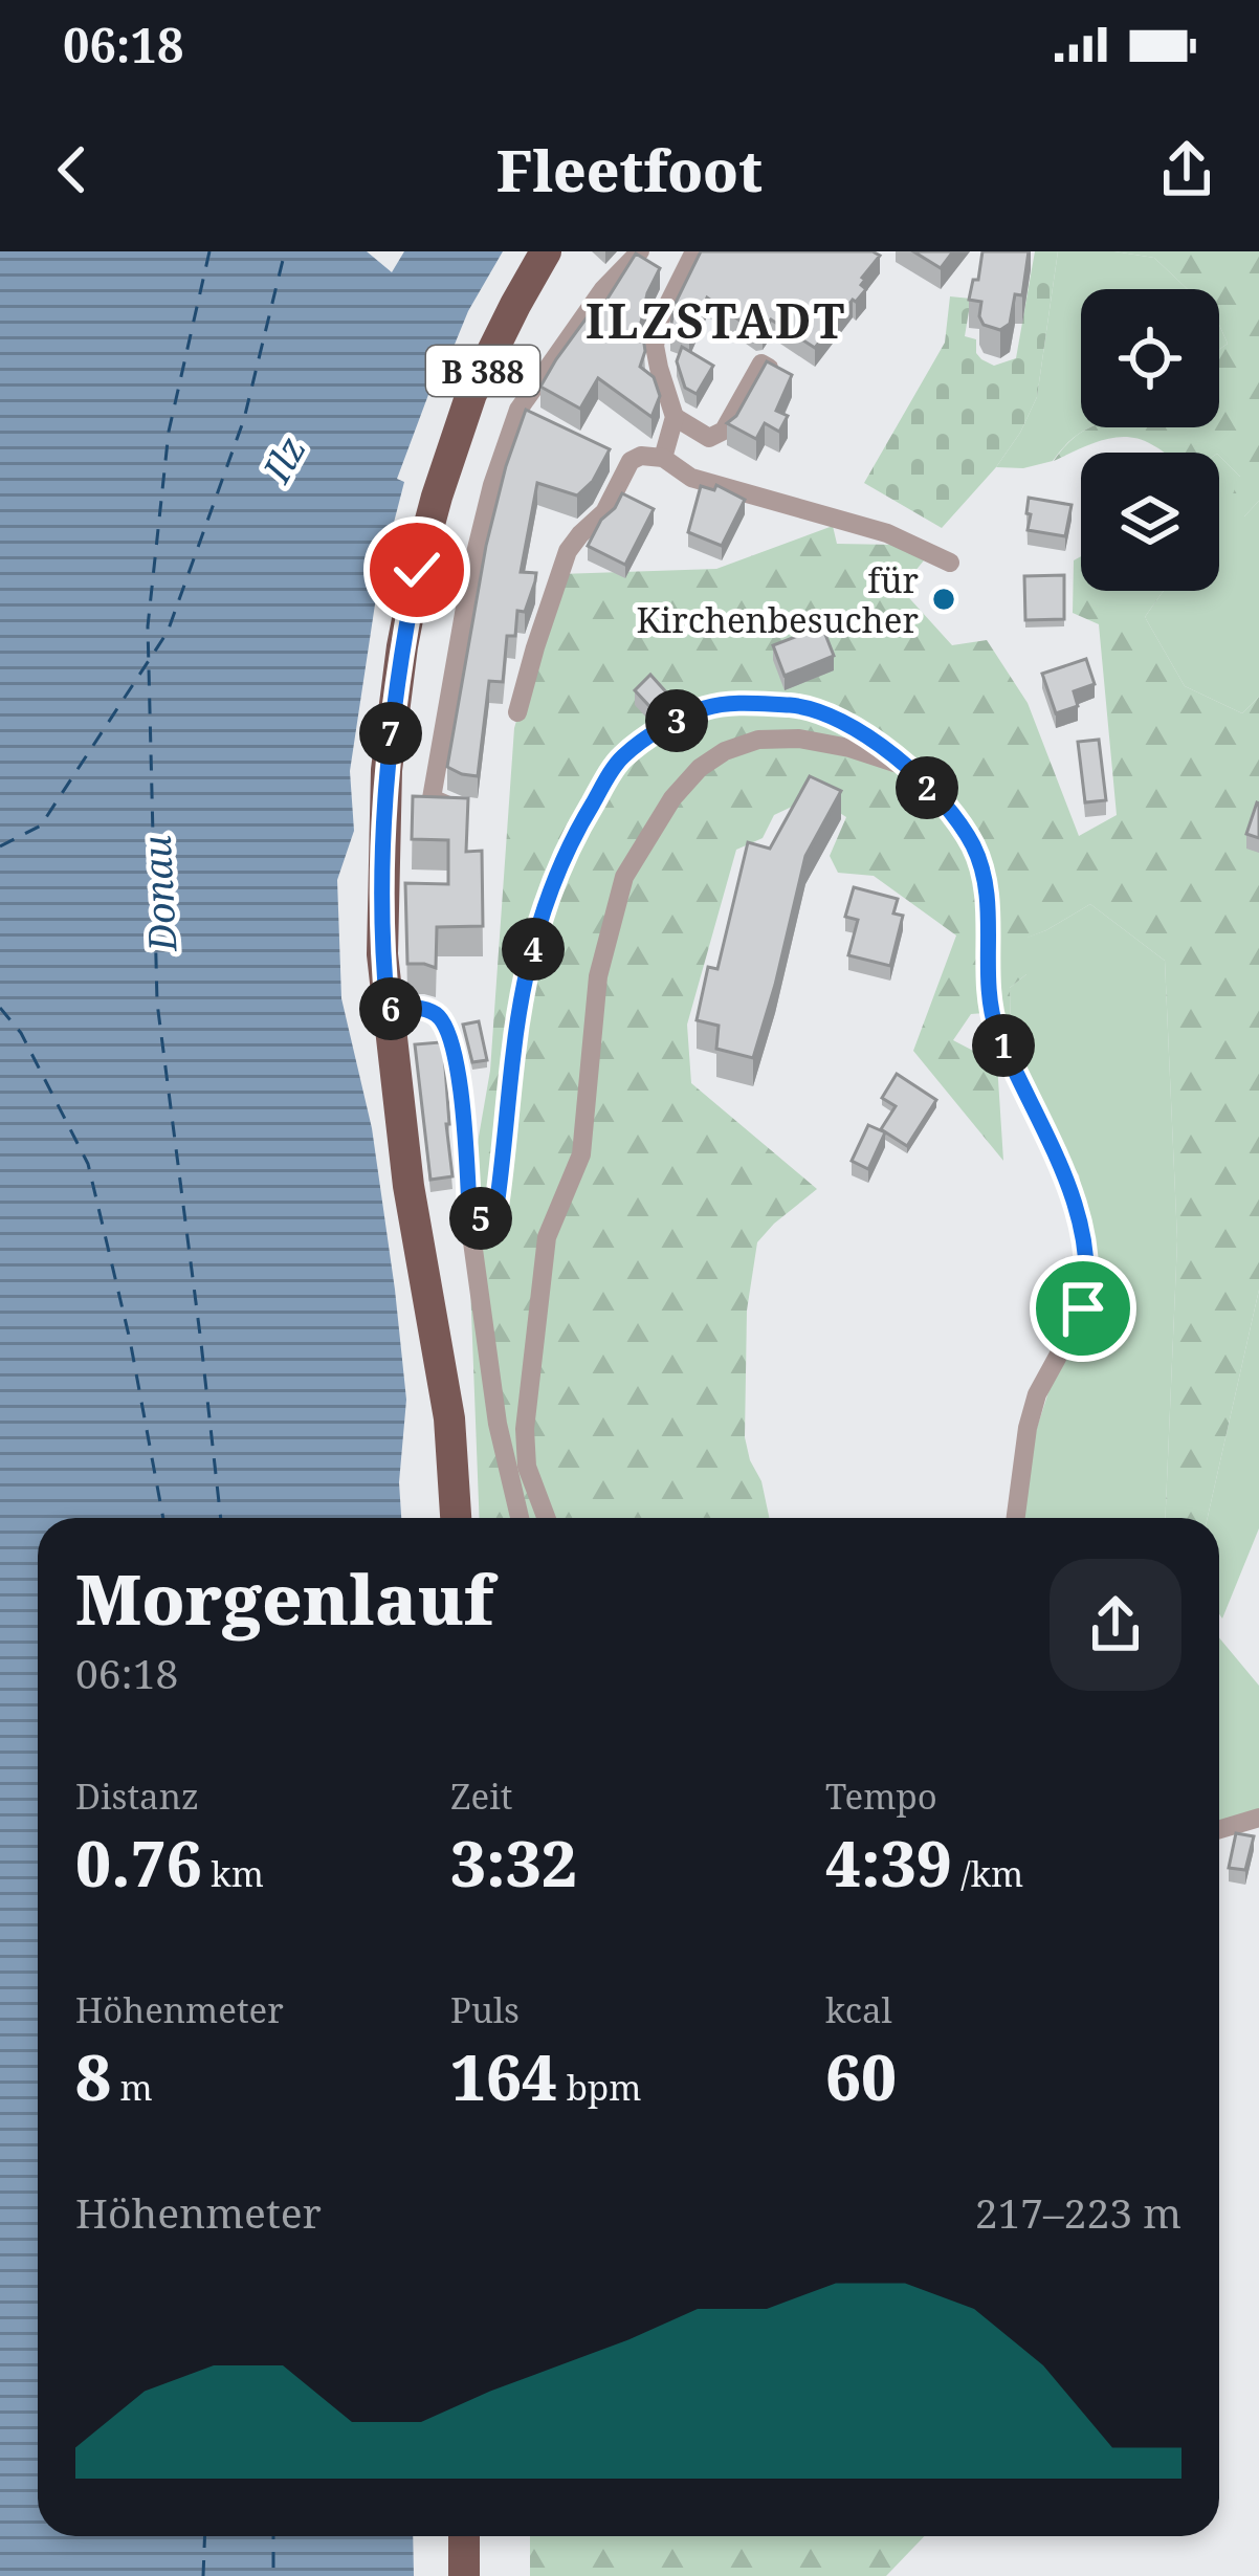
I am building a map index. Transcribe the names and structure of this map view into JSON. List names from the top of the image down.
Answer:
{
  "streets": {
    "main road": ["B 388"]
  },
  "districts": ["ILZSTADT"],
  "water": ["Ilz", "Donau"],
  "places": ["für Kirchenbesucher"],
  "page": {
    "status": "06:18",
    "header": "Fleetfoot",
    "pins": [
      "3",
      "7",
      "2",
      "4",
      "6",
      "1",
      "5"
    ],
    "heading": ["Morgenlauf", "06:18"],
    "stats": [
      ["Distanz", "0.76 km"],
      ["Zeit", "3:32"],
      ["Tempo", "4:39 /km"],
      ["Höhenmeter", "8 m"],
      ["Puls", "164 bpm"],
      ["kcal", "60"]
    ],
    "chart": ["Höhenmeter", "217–223 m"]
  }
}
